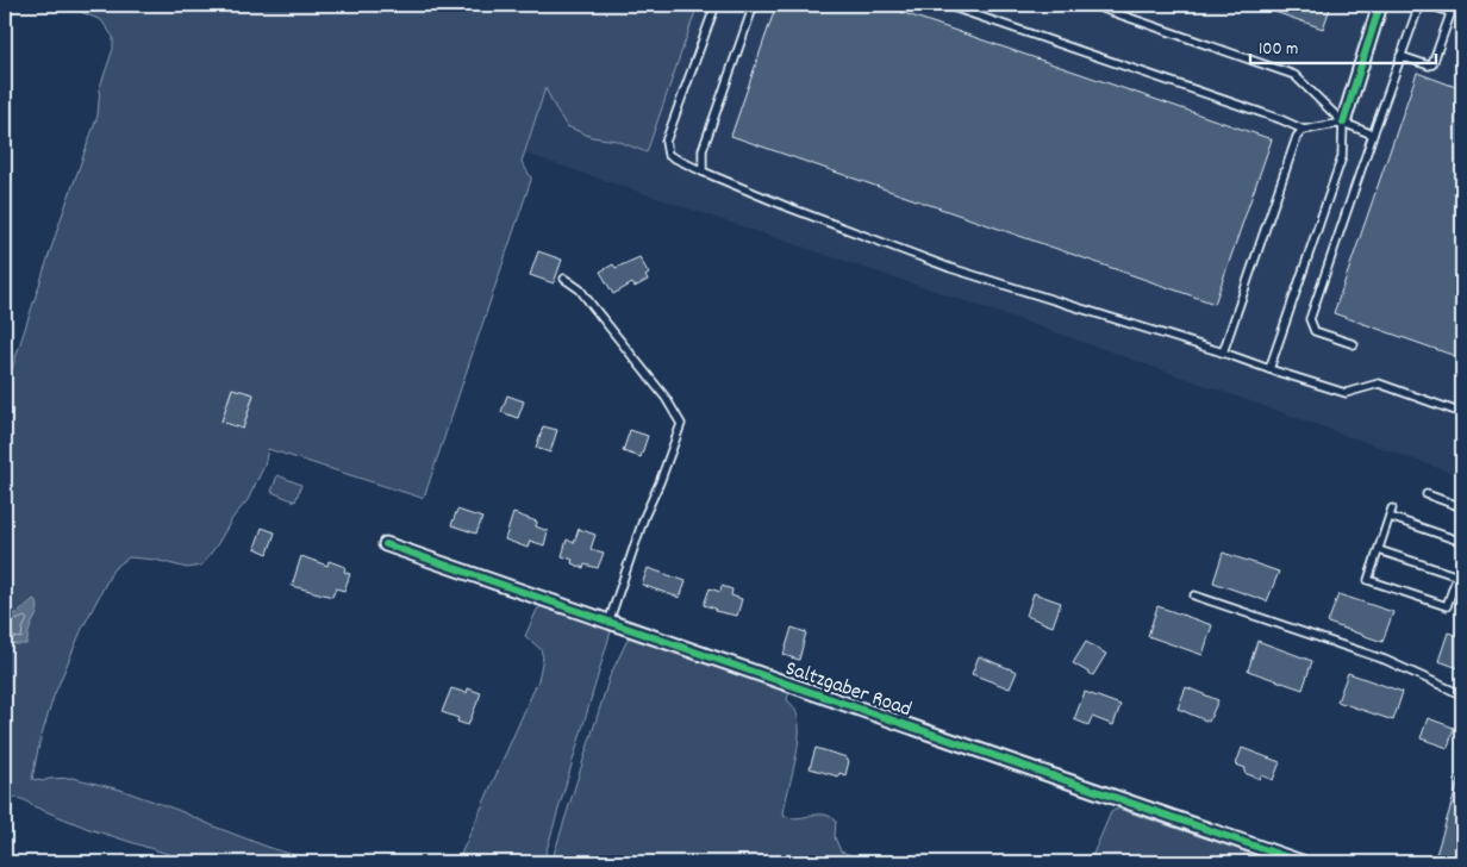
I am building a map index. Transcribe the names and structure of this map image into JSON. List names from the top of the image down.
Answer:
{
  "streets": {
    "street": ["Saltzgaber Road"]
  },
  "scale_bar": "100 m"
}
